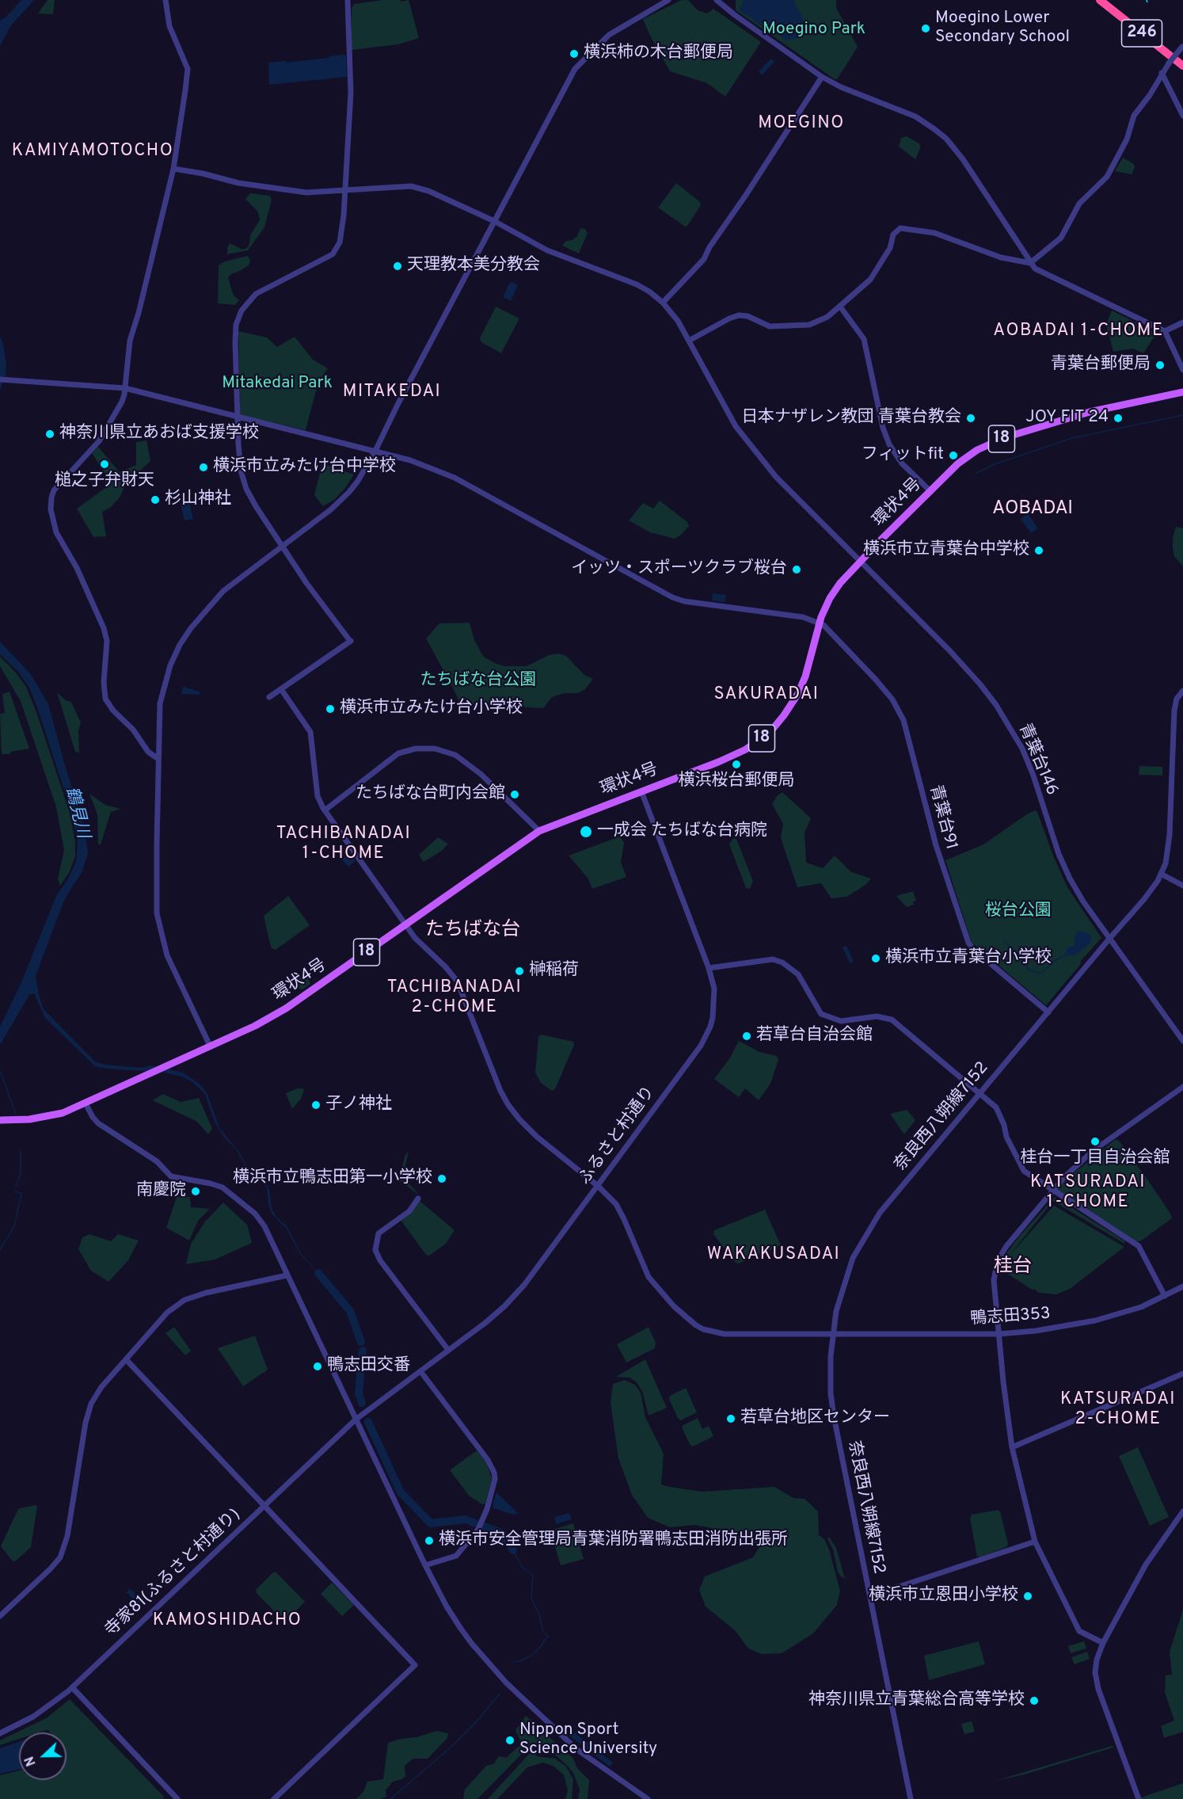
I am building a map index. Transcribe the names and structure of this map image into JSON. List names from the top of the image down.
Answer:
{
  "streets": {
    "highway": ["246"],
    "main road": ["18", "環状4号"],
    "street": [
      "青葉台146",
      "青葉台91",
      "奈良西八朔線7152",
      "ふるさと村通り",
      "鴨志田353",
      "寺家81(ふるさと村通り)"
    ]
  },
  "crossings": [
    ["環状4号", "青葉台146"],
    ["環状4号", "青葉台91"],
    ["環状4号", "ふるさと村通り"],
    ["環状4号", "鴨志田353"],
    ["青葉台146", "奈良西八朔線7152"],
    ["青葉台91", "奈良西八朔線7152"],
    ["奈良西八朔線7152", "鴨志田353"],
    ["ふるさと村通り", "鴨志田353"],
    ["ふるさと村通り", "寺家81(ふるさと村通り)"]
  ],
  "districts": [
    "MOEGINO",
    "KAMIYAMOTOCHO",
    "AOBADAI 1-CHOME",
    "MITAKEDAI",
    "AOBADAI",
    "SAKURADAI",
    "TACHIBANADAI 1-CHOME",
    "たちばな台",
    "TACHIBANADAI 2-CHOME",
    "KATSURADAI 1-CHOME",
    "WAKAKUSADAI",
    "桂台",
    "KATSURADAI 2-CHOME",
    "KAMOSHIDACHO"
  ],
  "water": ["鶴見川"],
  "parks": [
    "Moegino Park",
    "Mitakedai Park",
    "たちばな台公園",
    "桜台公園"
  ],
  "places": [
    "Moegino Lower Secondary School",
    "横浜柿の木台郵便局",
    "天理教本美分教会",
    "青葉台郵便局",
    "日本ナザレン教団 青葉台教会",
    "JOY FIT 24",
    "神奈川県立あおば支援学校",
    "フィットfit",
    "槌之子弁財天",
    "横浜市立みたけ台中学校",
    "杉山神社",
    "横浜市立青葉台中学校",
    "イッツ・スポーツクラブ桜台",
    "横浜市立みたけ台小学校",
    "横浜桜台郵便局",
    "たちばな台町内会館",
    "一成会 たちばな台病院",
    "横浜市立青葉台小学校",
    "榊稲荷",
    "若草台自治会館",
    "子ノ神社",
    "桂台一丁目自治会舘",
    "横浜市立鴨志田第一小学校",
    "南慶院",
    "鴨志田交番",
    "若草台地区センター",
    "横浜市安全管理局青葉消防署鴨志田消防出張所",
    "横浜市立恩田小学校",
    "神奈川県立青葉総合高等学校",
    "Nippon Sport Science University"
  ],
  "north": "left"
}
